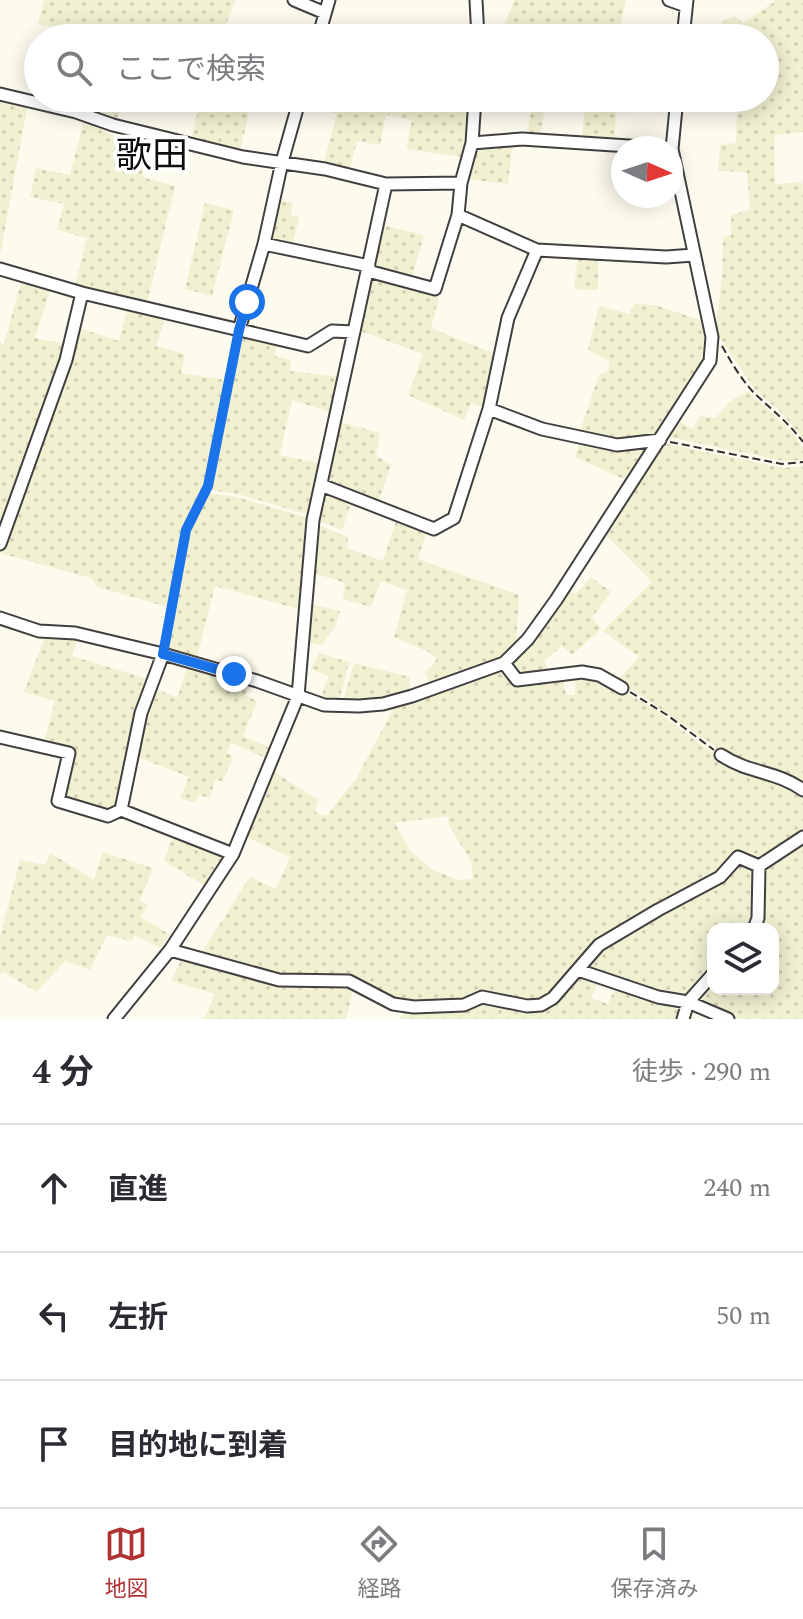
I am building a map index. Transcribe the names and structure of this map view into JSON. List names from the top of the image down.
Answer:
{
  "districts": ["歌田"],
  "north": "right",
  "page": {
    "search": "ここで検索",
    "heading": ["4 分", "徒歩 · 290 m"],
    "list": [
      ["直進", "240 m"],
      ["左折", "50 m"],
      "目的地に到着"
    ],
    "nav": ["地図", "経路", "保存済み"]
  }
}
